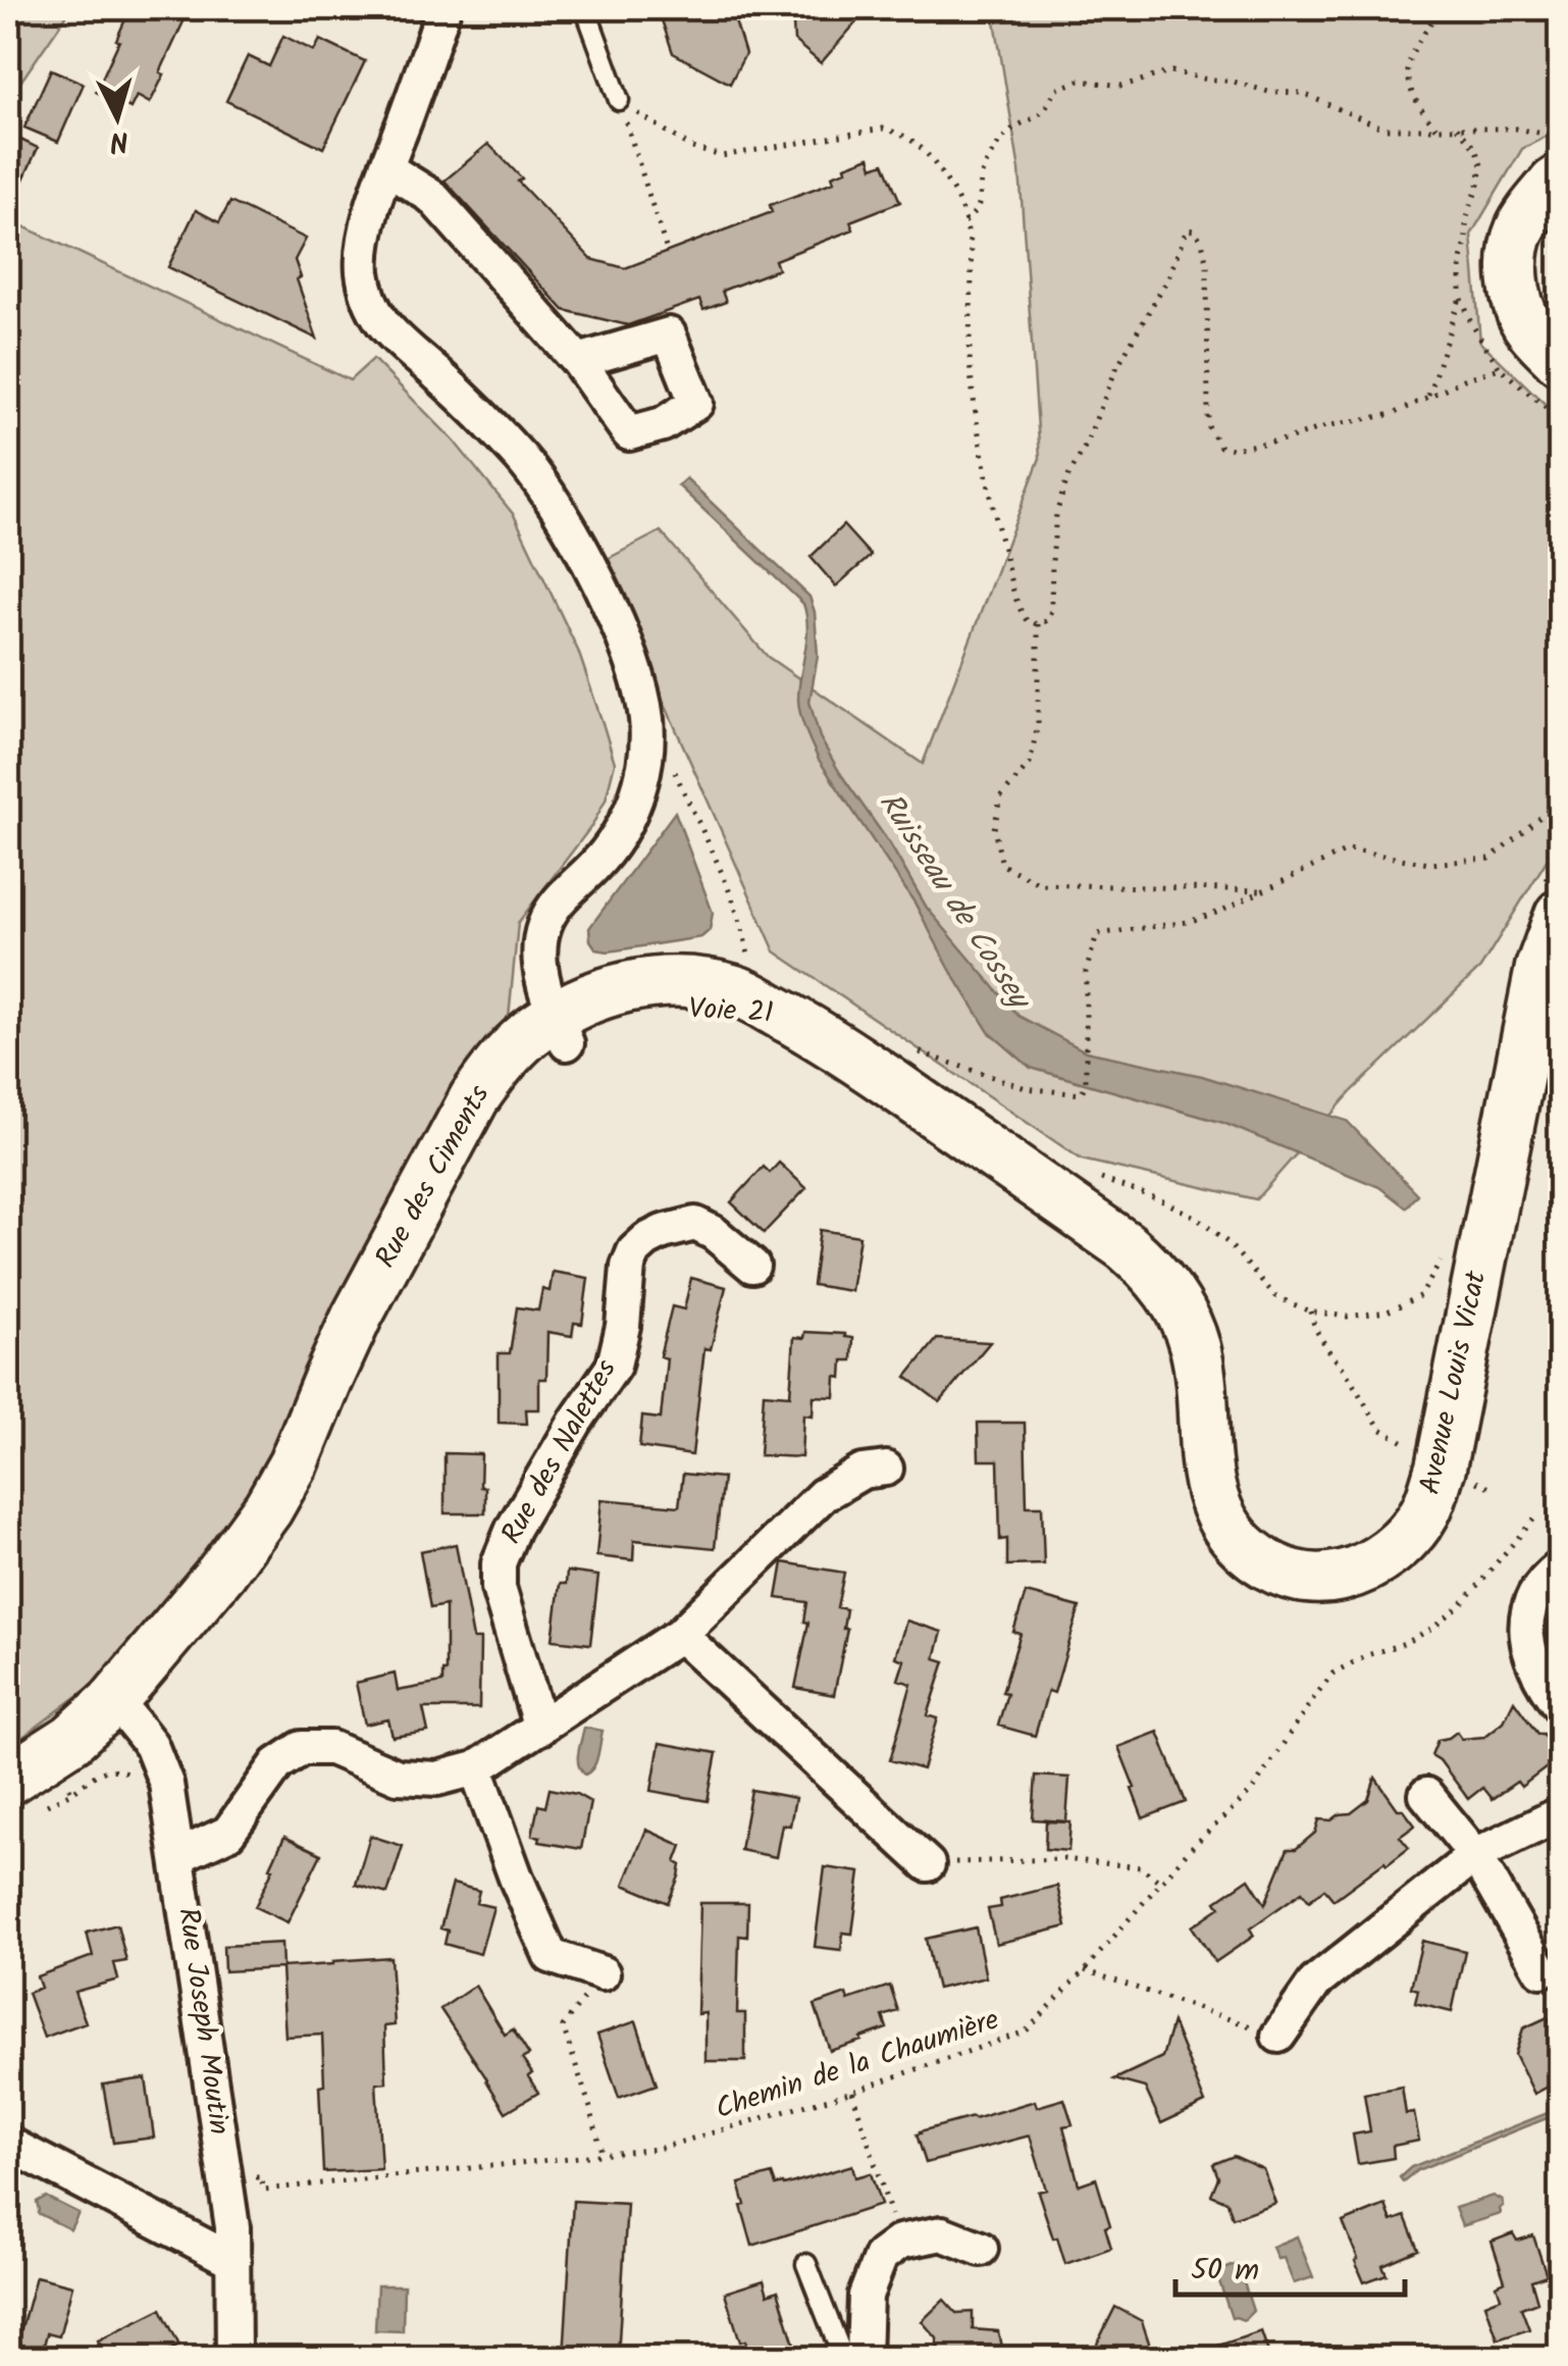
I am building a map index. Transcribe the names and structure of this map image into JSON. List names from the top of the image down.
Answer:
{
  "streets": {
    "main road": ["Voie 21", "Rue des Ciments", "Avenue Louis Vicat"],
    "street": ["Rue des Nalettes", "Rue Joseph Moutin"],
    "path": ["Chemin de la Chaumière"]
  },
  "crossings": [
    ["Voie 21", "Rue des Ciments"],
    ["Voie 21", "Avenue Louis Vicat"],
    ["Rue des Ciments", "Rue Joseph Moutin"],
    ["Rue Joseph Moutin", "Chemin de la Chaumière"]
  ],
  "water": ["Ruisseau de Cossey"],
  "scale_bar": "50 m",
  "north": "bottom"
}
